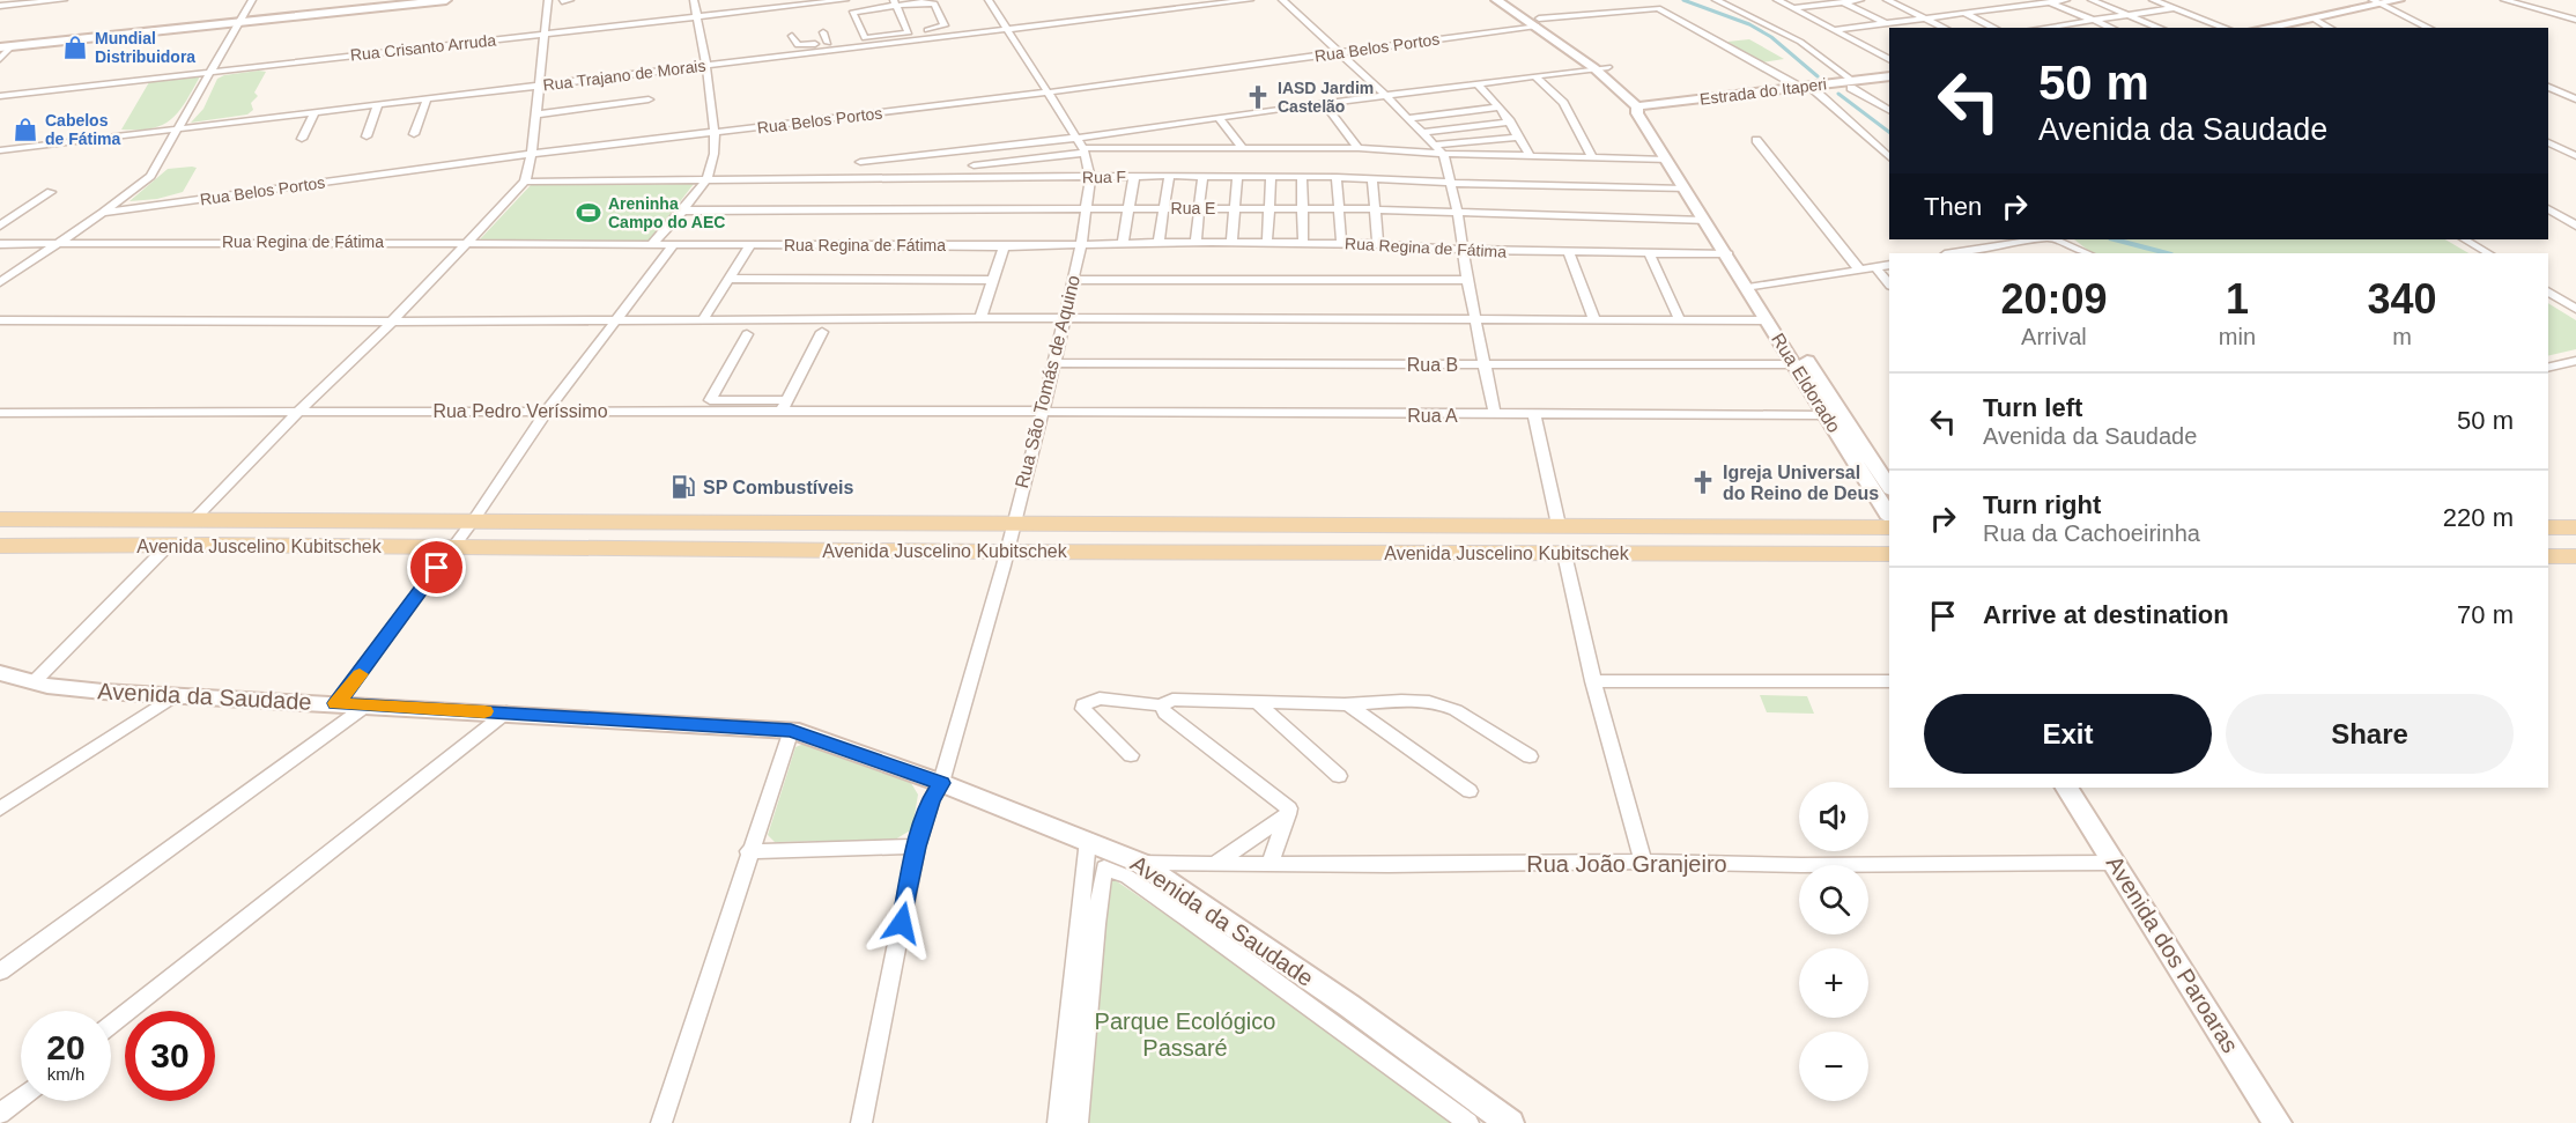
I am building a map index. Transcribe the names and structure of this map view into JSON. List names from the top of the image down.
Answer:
{
  "streets": {
    "main road": ["Avenida Juscelino Kubitschek"],
    "street": [
      "Rua Crisanto Arruda",
      "Rua Belos Portos",
      "Rua Trajano de Morais",
      "Estrada do Itaperi",
      "Rua F",
      "Rua E",
      "Rua Regina de Fátima",
      "Rua B",
      "Rua São Tomás de Aquino",
      "Rua Eldorado",
      "Rua Pedro Veríssimo",
      "Rua A",
      "Avenida da Saudade",
      "Rua João Granjeiro",
      "Avenida dos Paroaras"
    ]
  },
  "crossings": [
    ["Rua Belos Portos", "Rua São Tomás de Aquino"],
    ["Rua Trajano de Morais", "Rua São Tomás de Aquino"],
    ["Estrada do Itaperi", "Rua Eldorado"],
    ["Rua F", "Rua São Tomás de Aquino"],
    ["Rua F", "Rua Eldorado"],
    ["Rua E", "Rua São Tomás de Aquino"],
    ["Rua E", "Rua Eldorado"],
    ["Rua Regina de Fátima", "Rua São Tomás de Aquino"],
    ["Rua Regina de Fátima", "Rua Eldorado"],
    ["Rua B", "Rua São Tomás de Aquino"],
    ["Rua B", "Rua Eldorado"],
    ["Rua São Tomás de Aquino", "Rua Pedro Veríssimo"],
    ["Rua São Tomás de Aquino", "Rua A"],
    ["Rua São Tomás de Aquino", "Avenida Juscelino Kubitschek"],
    ["Rua São Tomás de Aquino", "Avenida da Saudade"],
    ["Rua Eldorado", "Rua A"],
    ["Rua Pedro Veríssimo", "Rua A"],
    ["Avenida da Saudade", "Rua João Granjeiro"],
    ["Rua João Granjeiro", "Avenida dos Paroaras"]
  ],
  "parks": ["Parque Ecológico Passaré"],
  "places": {
    "shop": ["Mundial Distribuidora", "Cabelos de Fátima"],
    "church": ["IASD Jardim Castelão", "Igreja Universal do Reino de Deus"],
    "sports": ["Areninha Campo do AEC"],
    "fuel station": ["SP Combustíveis"]
  },
  "page": {
    "turn": ["50 m", "Avenida da Saudade"],
    "then": "Then",
    "eta": [
      "20:09",
      "Arrival",
      "1",
      "min",
      "340",
      "m"
    ],
    "list": [
      {
        "name": "Turn left",
        "note": "Avenida da Saudade",
        "value": "50 m"
      },
      {
        "name": "Turn right",
        "note": "Rua da Cachoeirinha",
        "value": "220 m"
      },
      {
        "name": "Arrive at destination",
        "value": "70 m"
      }
    ],
    "buttons": ["Exit", "Share"],
    "map_buttons": ["+", "−"],
    "speed": "20 km/h",
    "limit": "30"
  }
}
